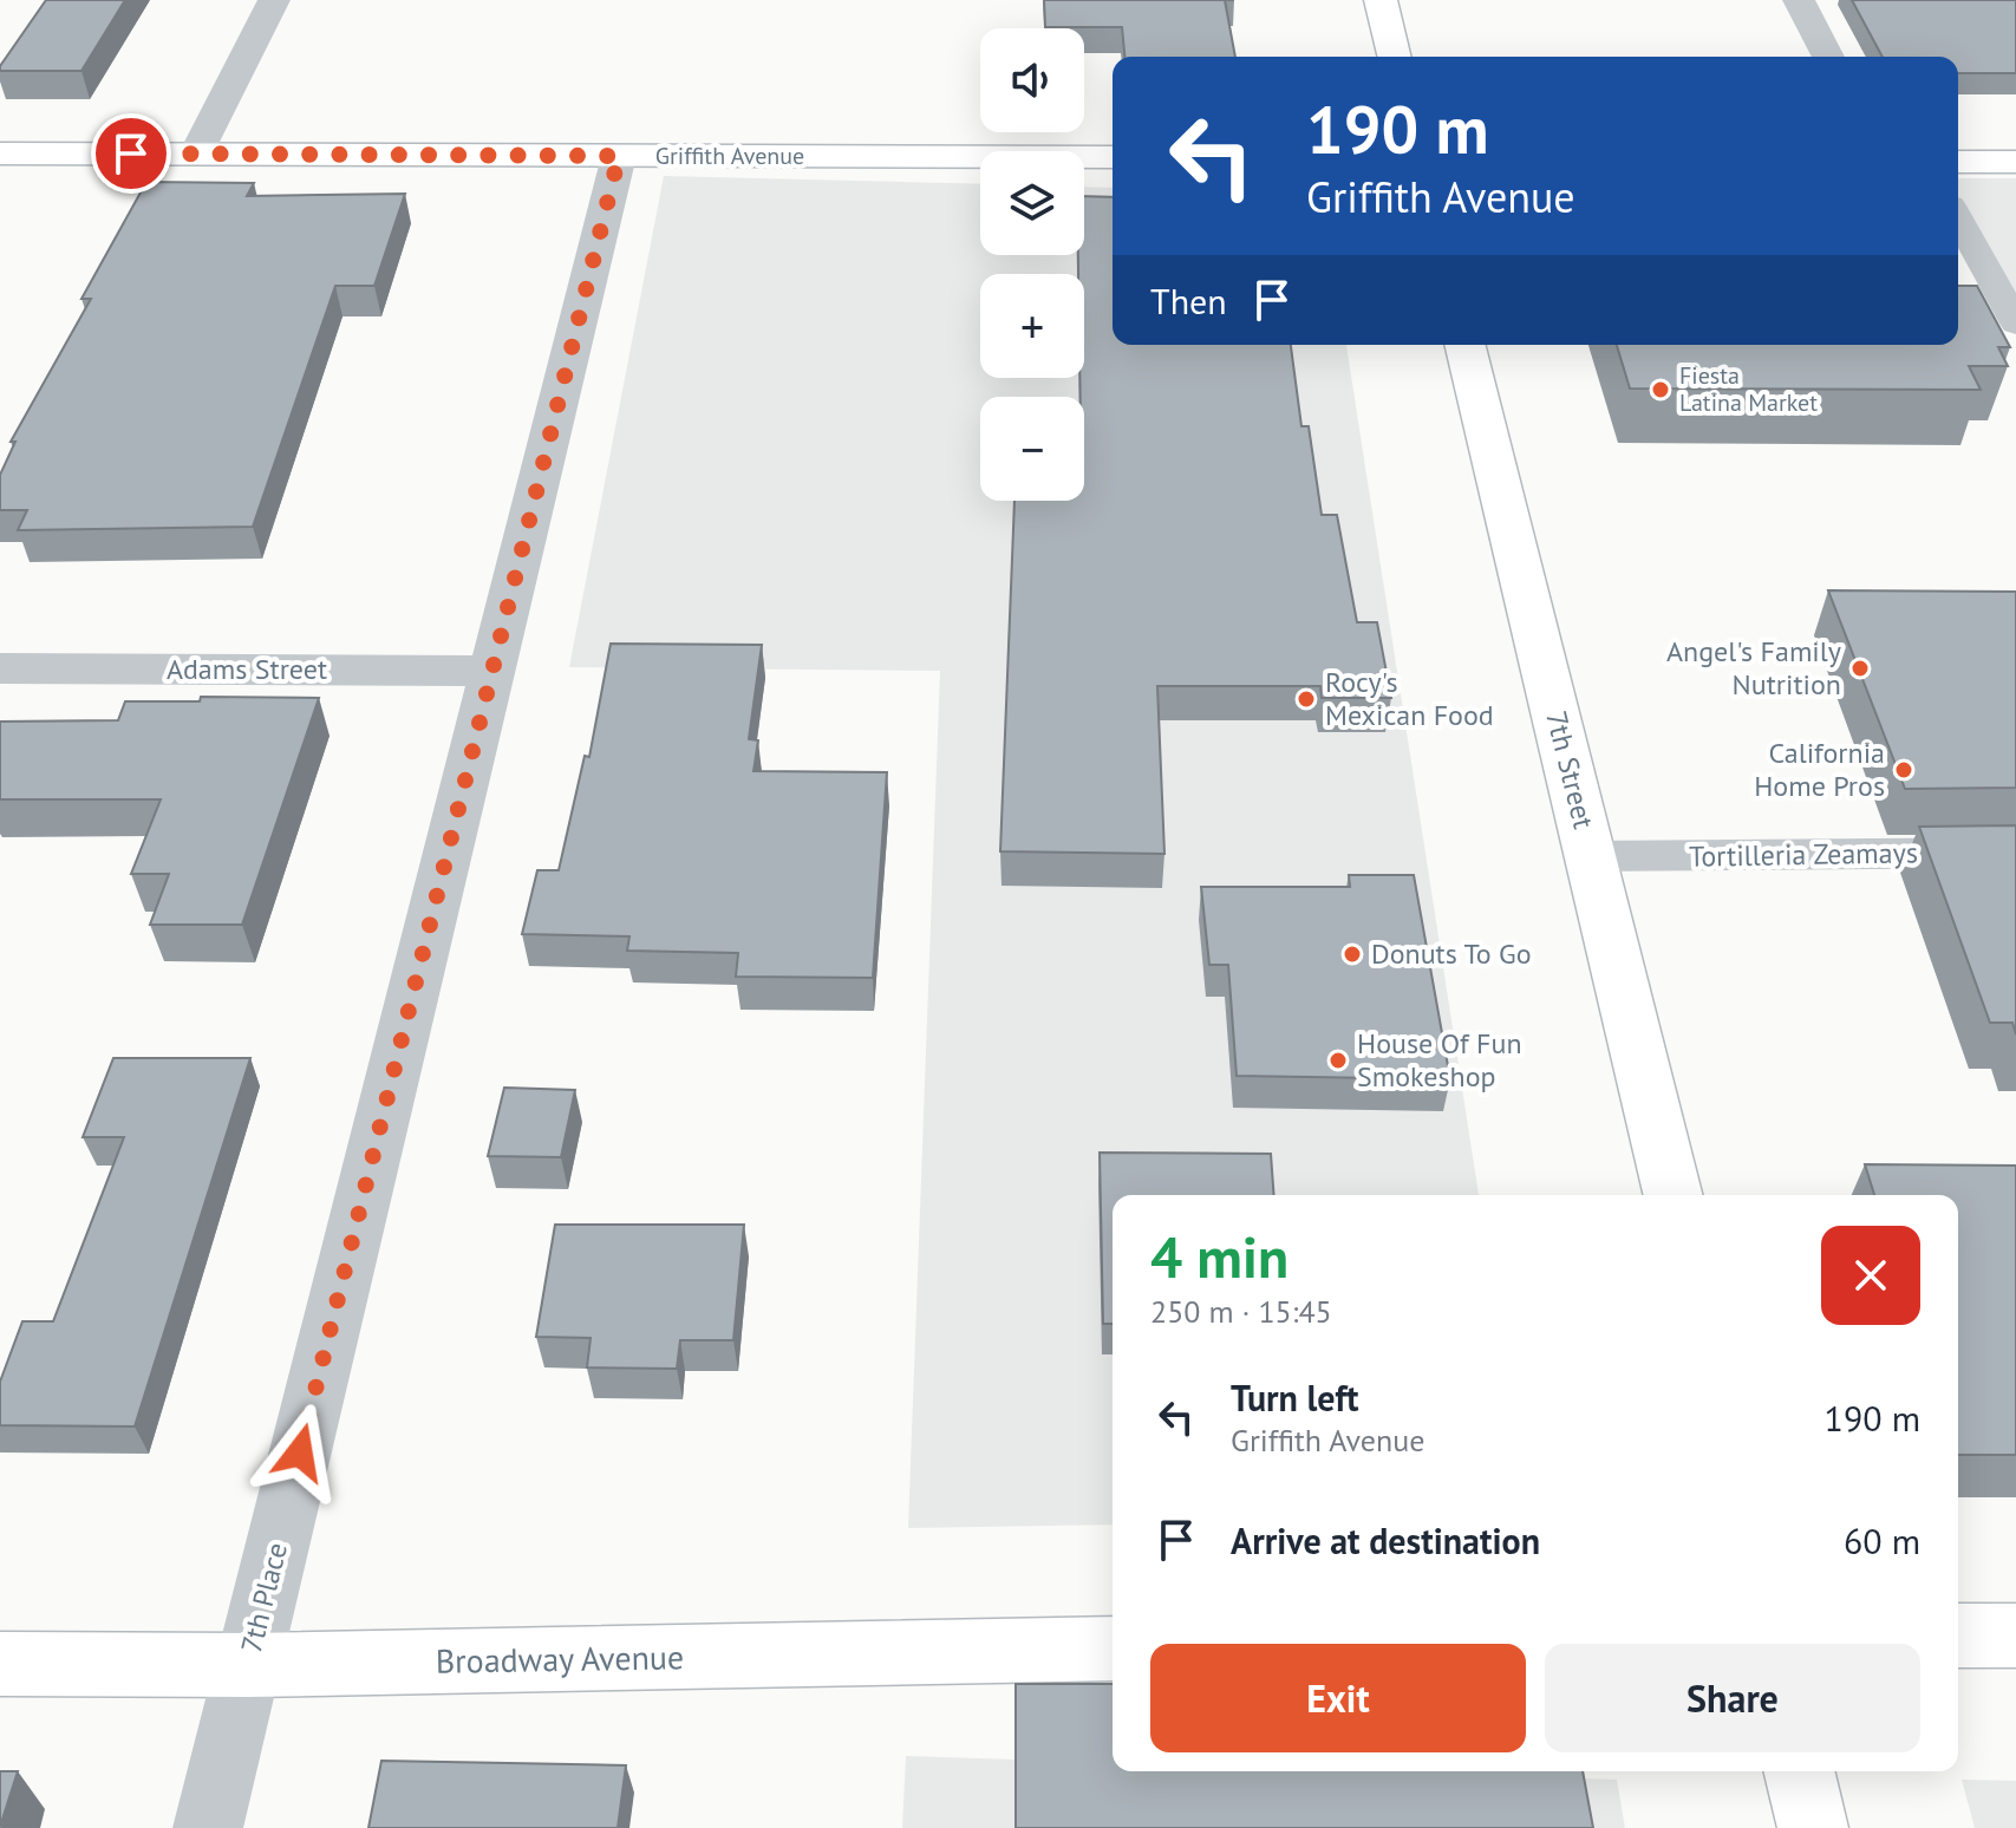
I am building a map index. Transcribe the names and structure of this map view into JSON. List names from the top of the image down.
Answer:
{
  "streets": {
    "street": [
      "Griffith Avenue",
      "Adams Street",
      "7th Street",
      "7th Place",
      "Broadway Avenue"
    ],
    "lane": ["Tortilleria Zeamays"]
  },
  "crossings": [
    ["Griffith Avenue", "7th Place"],
    ["Adams Street", "7th Place"],
    ["7th Street", "Tortilleria Zeamays"],
    ["7th Place", "Broadway Avenue"]
  ],
  "places": [
    "Fiesta Latina Market",
    "Angel's Family Nutrition",
    "Rocy's Mexican Food",
    "California Home Pros",
    "Donuts To Go",
    "House Of Fun Smokeshop"
  ],
  "page": {
    "map_buttons": ["+", "−"],
    "turn": ["190 m", "Griffith Avenue"],
    "then": "Then",
    "heading": ["4 min", "250 m · 15:45"],
    "list": [
      {
        "name": "Turn left",
        "note": "Griffith Avenue",
        "value": "190 m"
      },
      {
        "name": "Arrive at destination",
        "value": "60 m"
      }
    ],
    "buttons": ["Exit", "Share"]
  }
}
